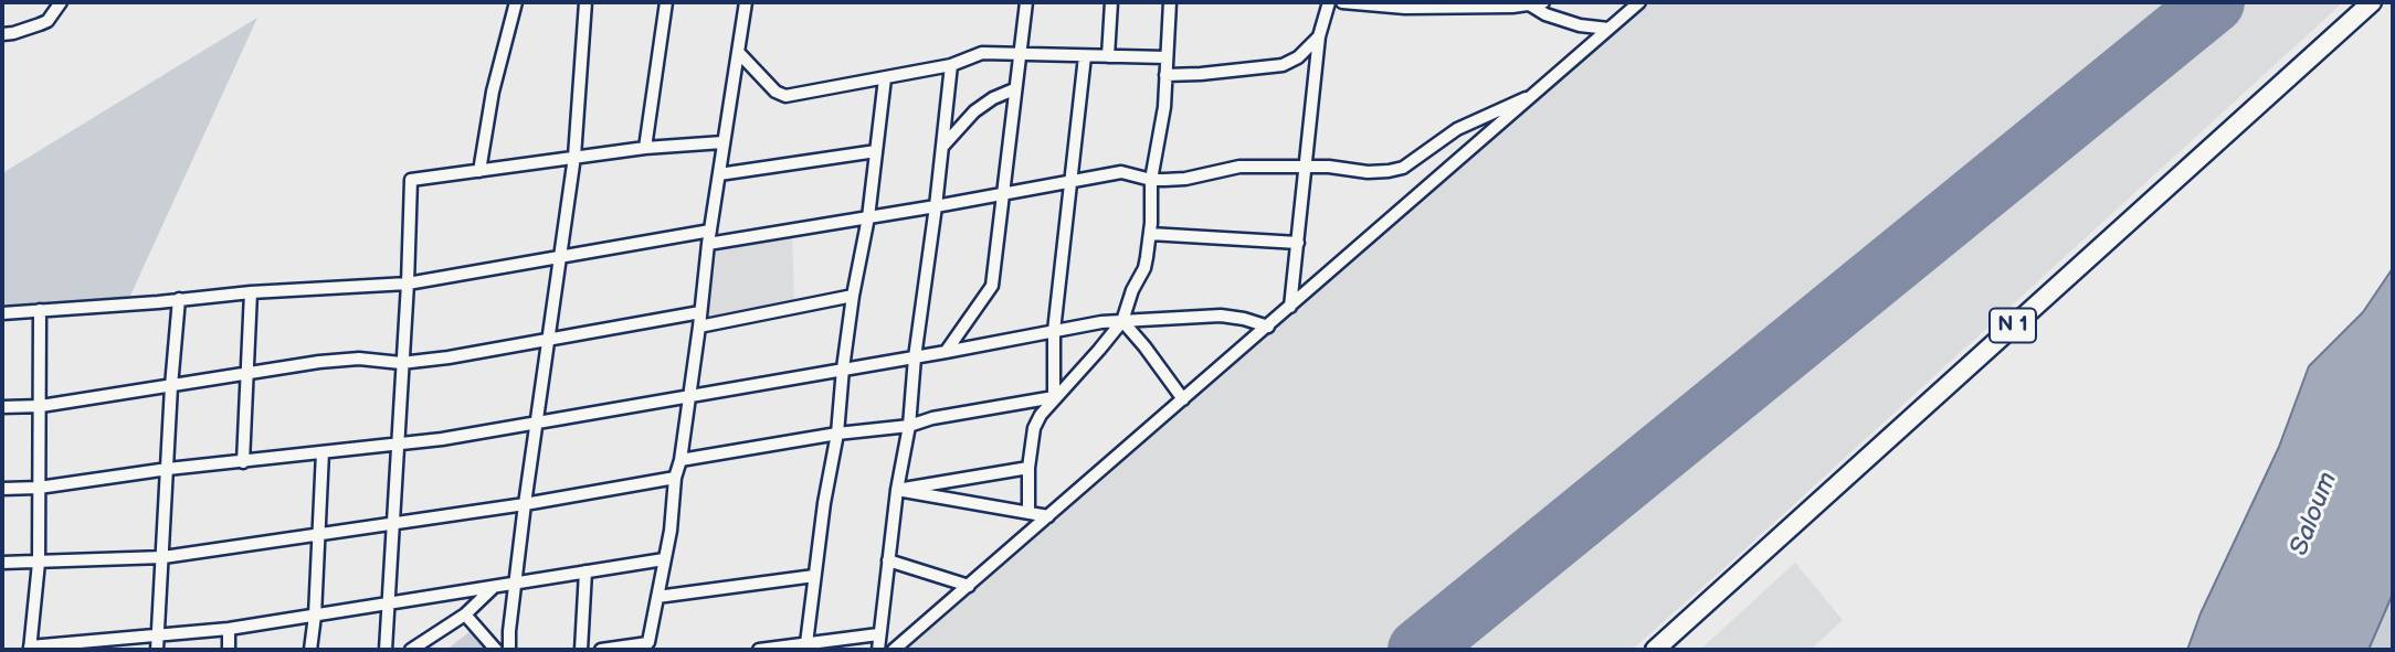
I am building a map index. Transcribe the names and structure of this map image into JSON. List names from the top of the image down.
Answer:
{
  "streets": {
    "highway": ["N 1"]
  },
  "water": ["Saloum"]
}
